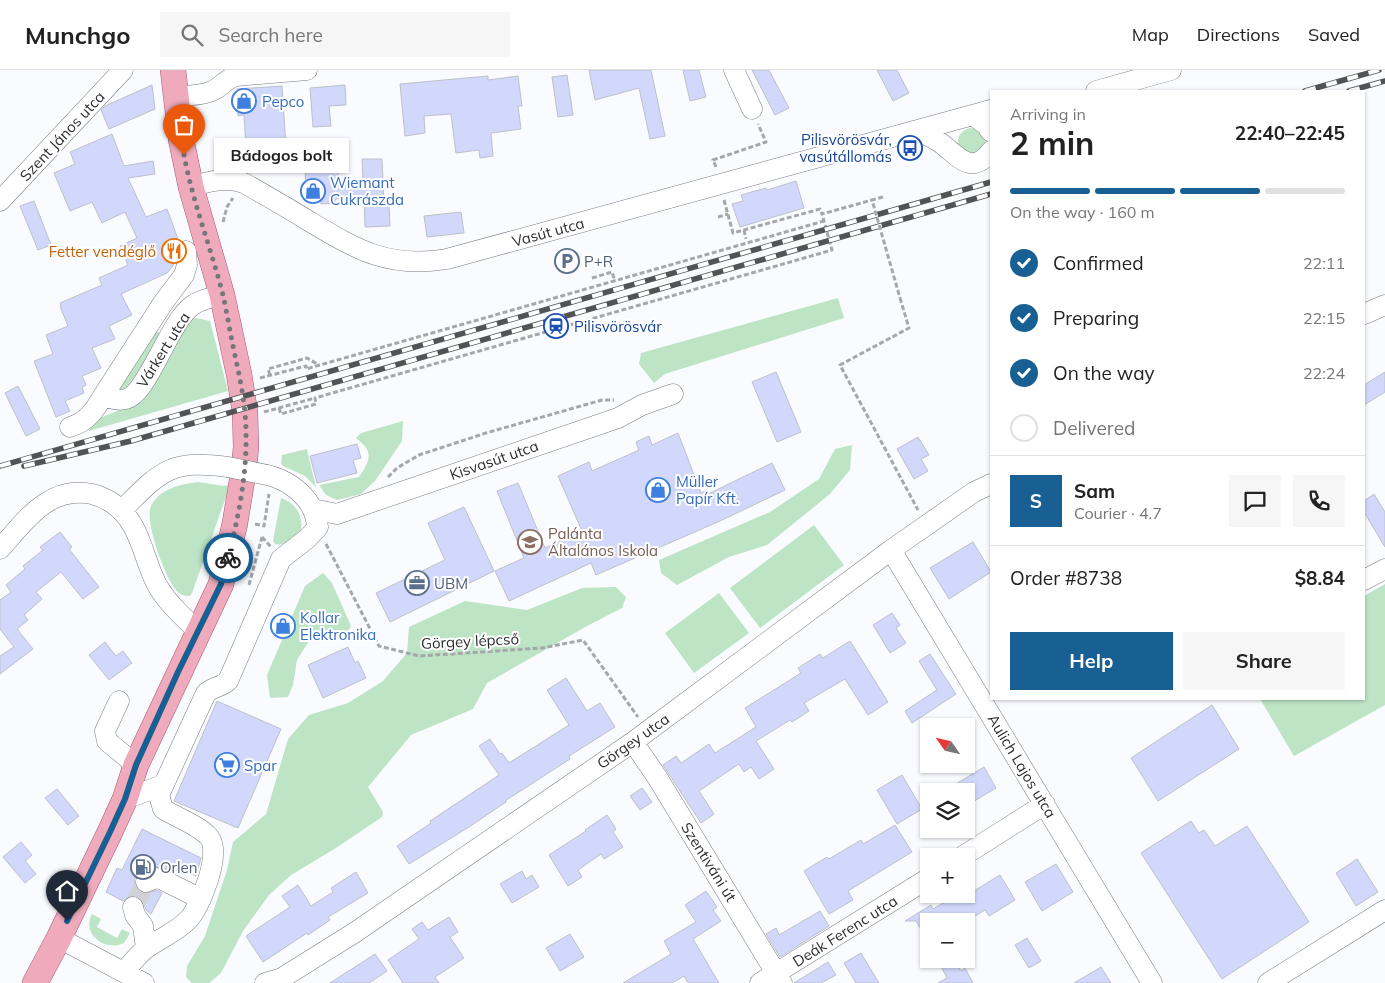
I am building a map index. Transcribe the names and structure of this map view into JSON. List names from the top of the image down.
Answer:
{
  "streets": {
    "street": [
      "Szent János utca",
      "Vasút utca",
      "Várkert utca",
      "Kisvasút utca",
      "Görgey utca",
      "Aulich Lajos utca",
      "Szentiváni út",
      "Deák Ferenc utca"
    ],
    "path": ["Görgey lépcső"]
  },
  "crossings": [
    ["Kisvasút utca", "Görgey lépcső"],
    ["Görgey lépcső", "Görgey utca"],
    ["Görgey lépcső", "Szentiváni út"],
    ["Görgey utca", "Aulich Lajos utca"],
    ["Görgey utca", "Szentiváni út"],
    ["Szentiváni út", "Deák Ferenc utca"]
  ],
  "places": {
    "shop": [
      "Pepco",
      "Wiemant Cukrászda",
      "Müller Papír Kft.",
      "Kollar Elektronika"
    ],
    "bus stop": ["Pilisvörösvár, vasútállomás"],
    "other": ["Bádogos bolt"],
    "restaurant": ["Fetter vendéglő"],
    "parking": ["P+R"],
    "station": ["Pilisvörösvár"],
    "school or university": ["Palánta Általános Iskola"],
    "office": ["UBM"],
    "supermarket": ["Spar"],
    "fuel station": ["Orlen"]
  },
  "north": "top left",
  "page": {
    "header": "Munchgo",
    "search": "Search here",
    "nav": ["Map", "Directions", "Saved"],
    "heading": ["2 min", "Arriving in", "22:40–22:45"],
    "panel": [
      "Sam",
      "Courier · 4.7",
      "Order #8738",
      "$8.84"
    ],
    "bubble": "Bádogos bolt",
    "bar": "On the way · 160 m",
    "list": [
      ["Confirmed", "22:11"],
      ["Preparing", "22:15"],
      ["On the way", "22:24"],
      "Delivered"
    ],
    "round": "S",
    "buttons": ["Help", "Share"],
    "map_buttons": ["+", "−"]
  }
}
